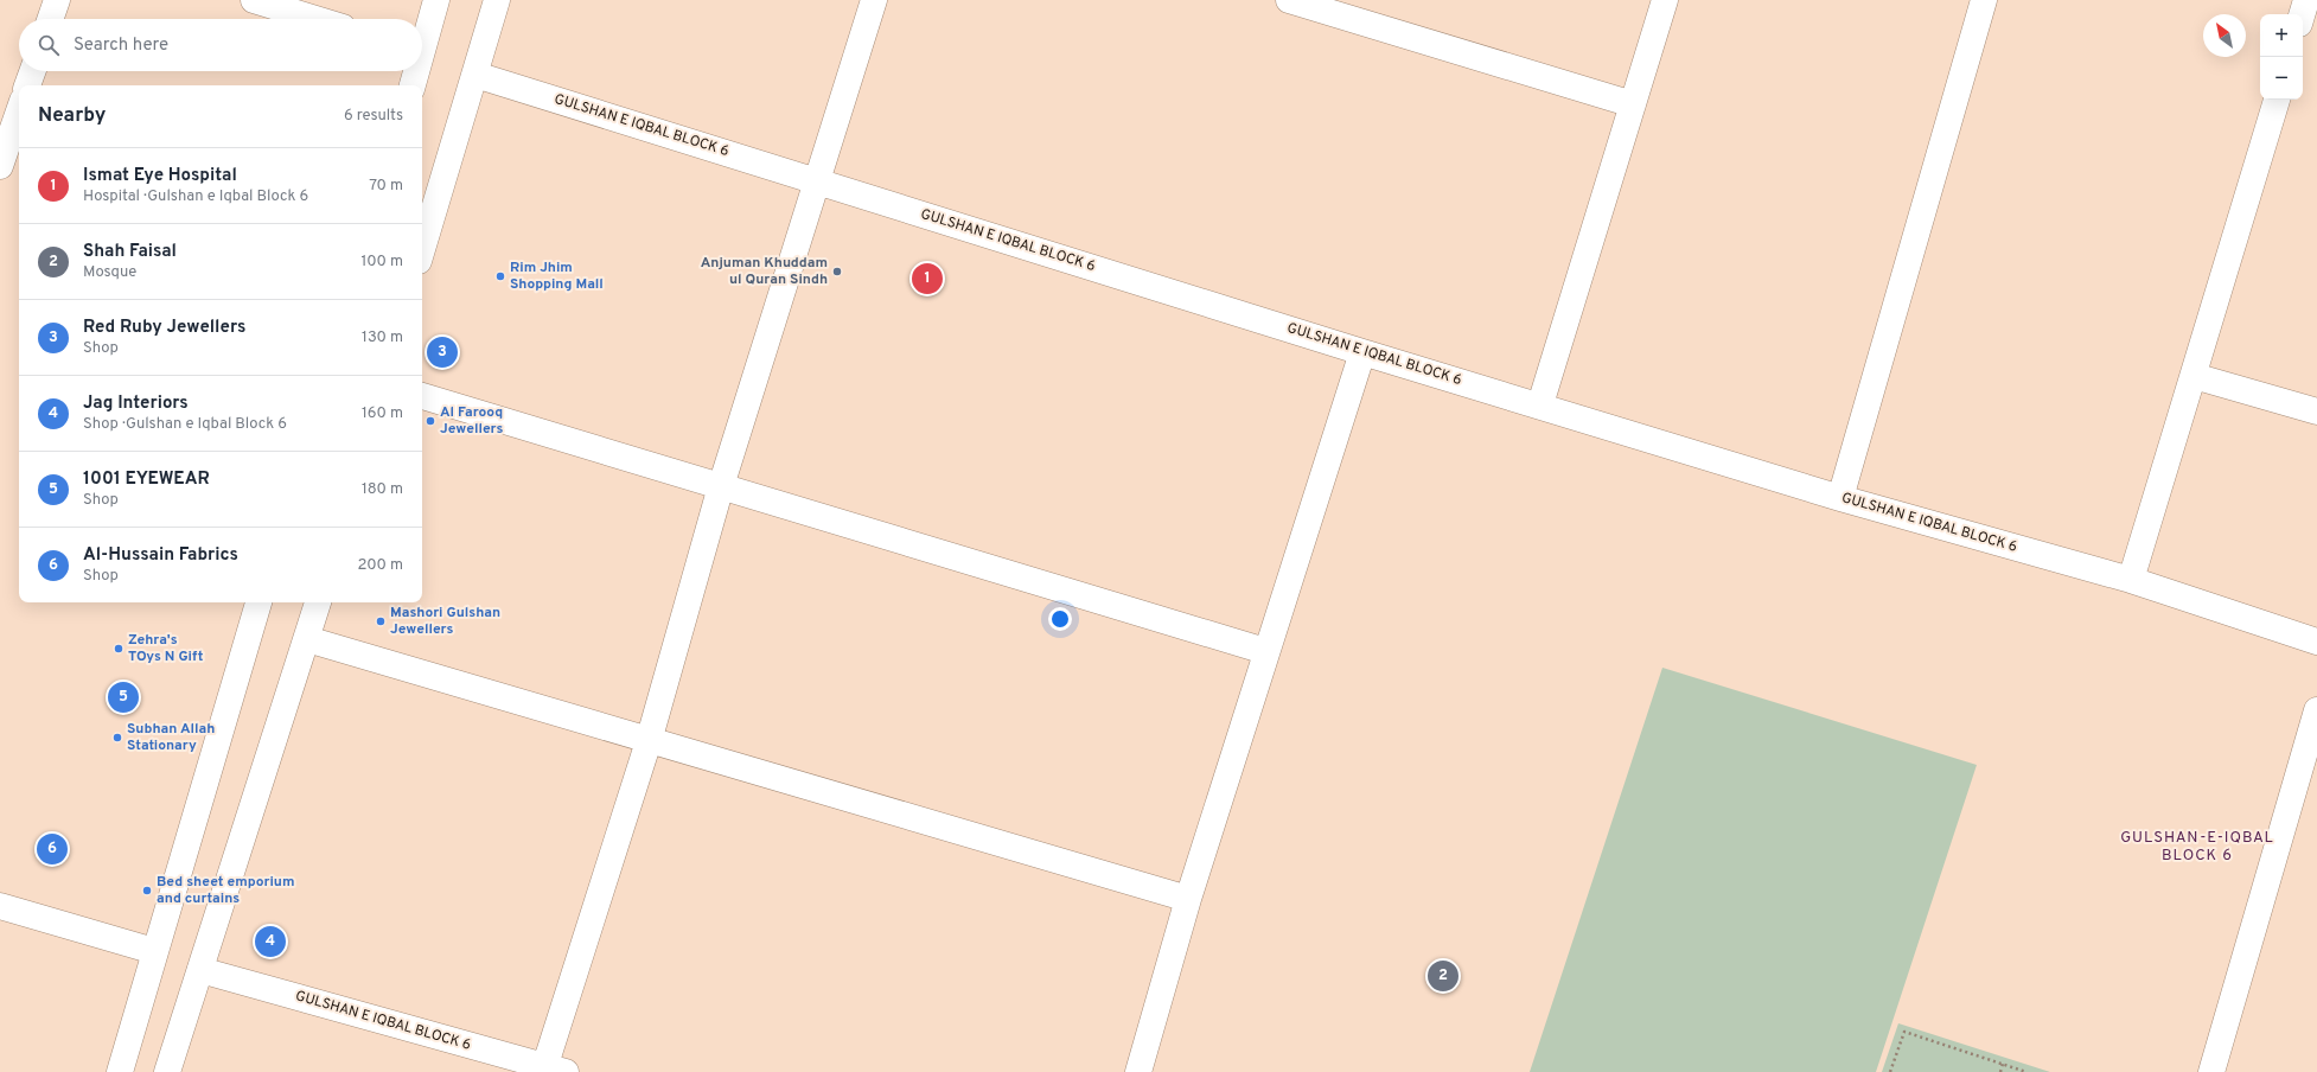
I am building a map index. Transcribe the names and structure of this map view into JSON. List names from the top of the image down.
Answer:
{
  "streets": {
    "street": ["GULSHAN E IQBAL BLOCK 6"]
  },
  "districts": ["GULSHAN-E-IQBAL BLOCK 6"],
  "places": [
    "Anjuman Khuddam ul Quran Sindh",
    "Rim Jhim Shopping Mall",
    "Al Farooq Jewellers",
    "Mashori Gulshan Jewellers",
    "Zehra's TOys N Gift",
    "Subhan Allah Stationary",
    "Bed sheet emporium and curtains"
  ],
  "north": "top left",
  "page": {
    "map_buttons": ["+", "−"],
    "search": "Search here",
    "heading": ["Nearby", "6 results"],
    "list": [
      {
        "mark": "1",
        "name": "Ismat Eye Hospital",
        "note": "Hospital · Gulshan e Iqbal Block 6",
        "value": "70 m"
      },
      {
        "mark": "2",
        "name": "Shah Faisal",
        "note": "Mosque",
        "value": "100 m"
      },
      {
        "mark": "3",
        "name": "Red Ruby Jewellers",
        "note": "Shop",
        "value": "130 m"
      },
      {
        "mark": "4",
        "name": "Jag Interiors",
        "note": "Shop · Gulshan e Iqbal Block 6",
        "value": "160 m"
      },
      {
        "mark": "5",
        "name": "1001 EYEWEAR",
        "note": "Shop",
        "value": "180 m"
      },
      {
        "mark": "6",
        "name": "Al-Hussain Fabrics",
        "note": "Shop",
        "value": "200 m"
      }
    ],
    "pins": [
      "1",
      "3",
      "5",
      "6",
      "4",
      "2"
    ]
  }
}
